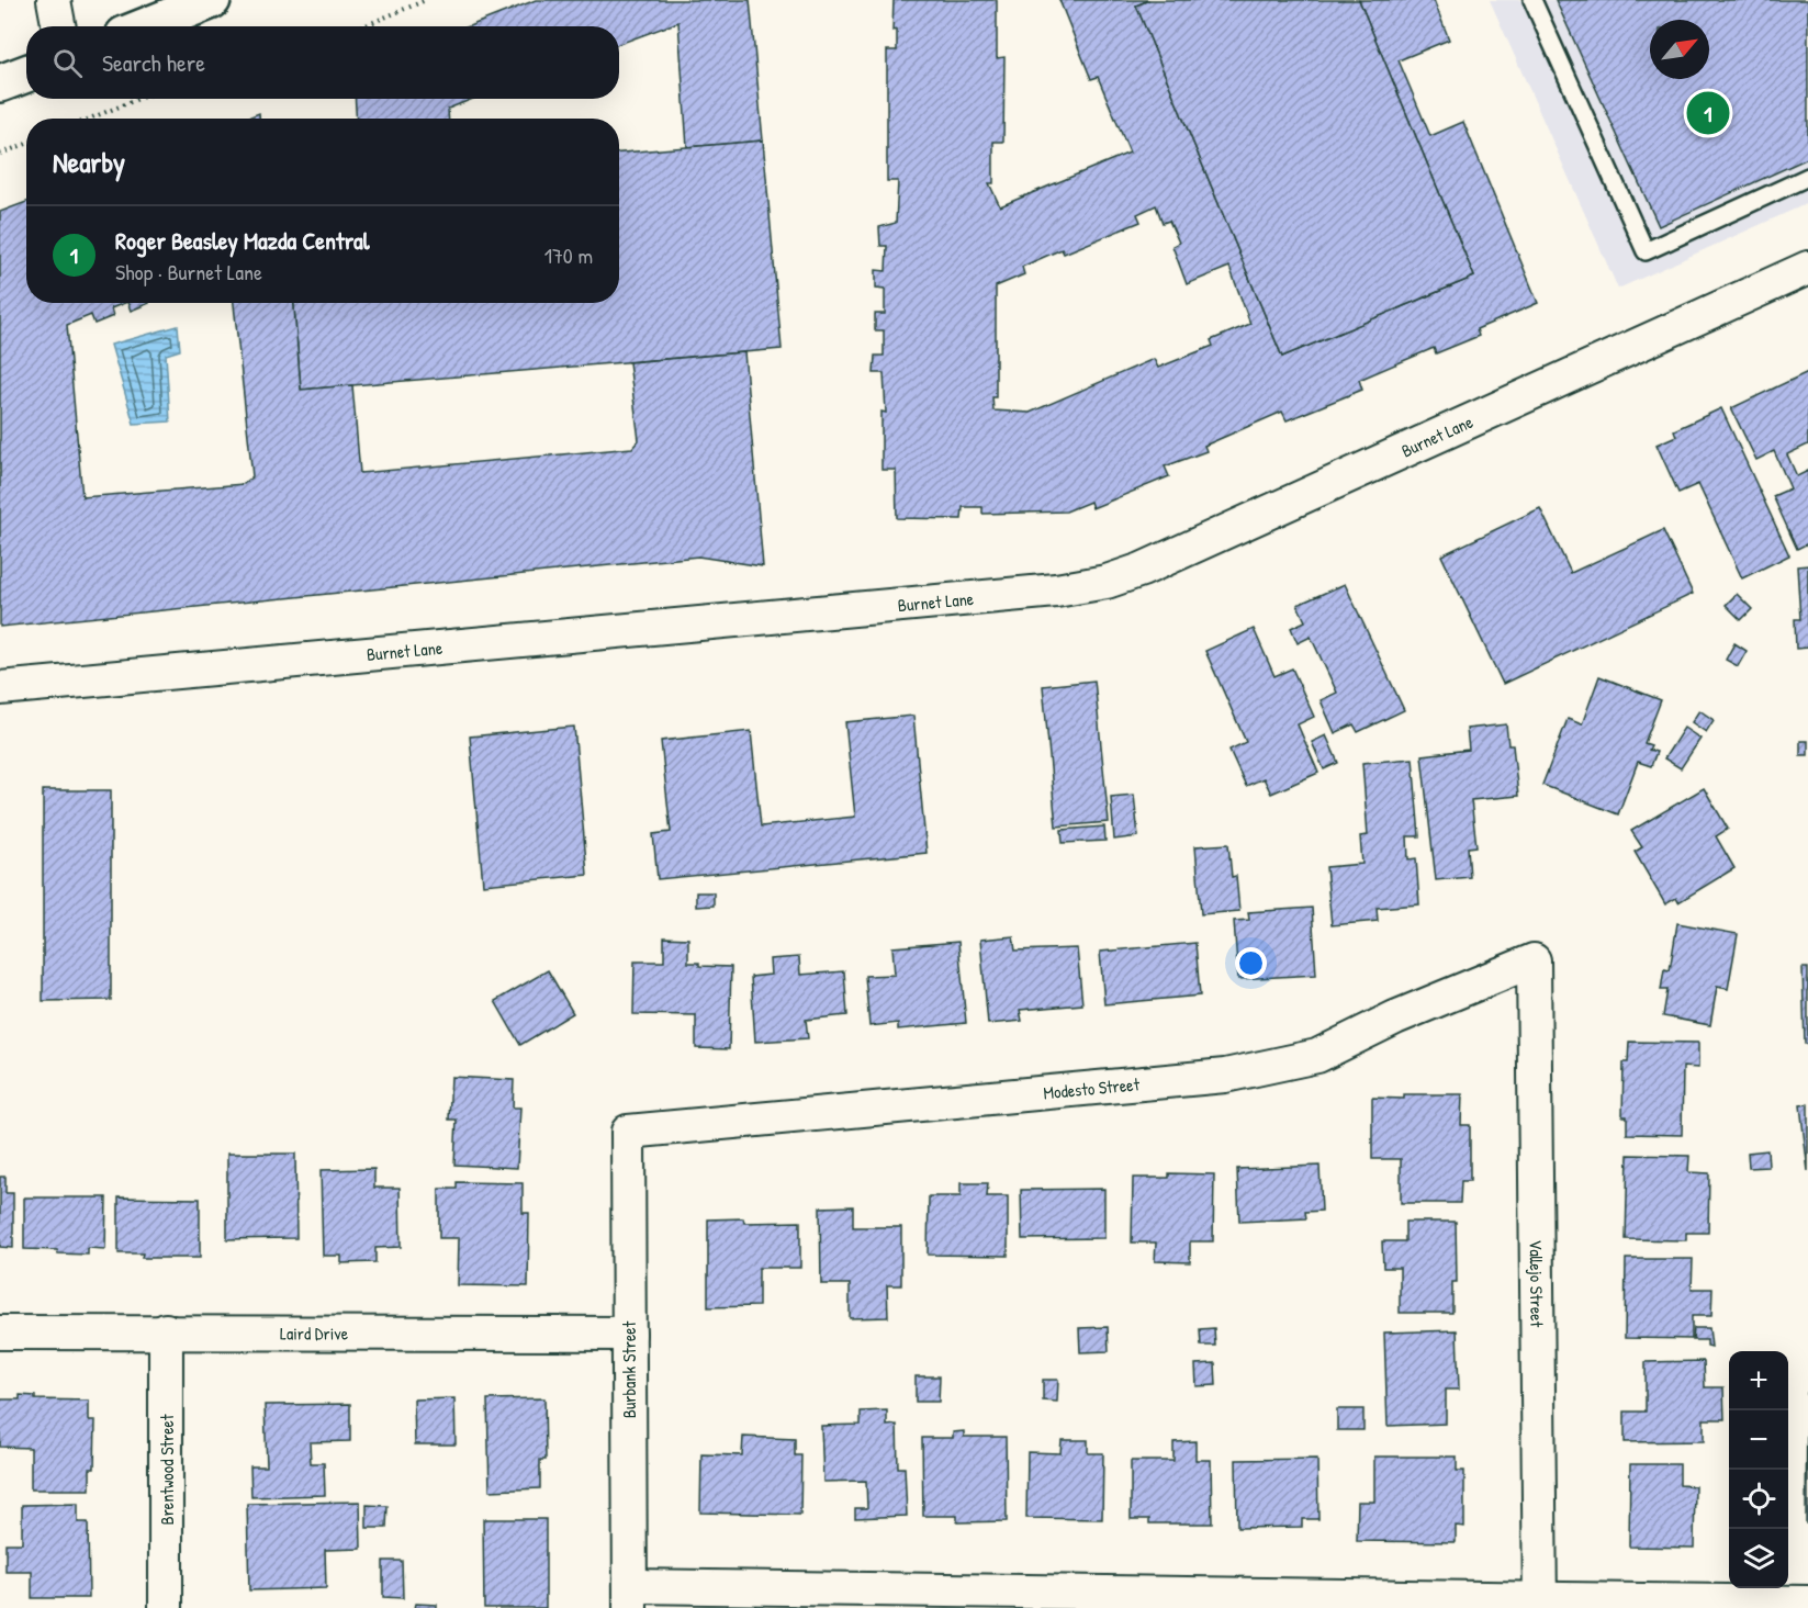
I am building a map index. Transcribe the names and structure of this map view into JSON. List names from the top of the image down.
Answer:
{
  "streets": {
    "street": [
      "Burnet Lane",
      "Modesto Street",
      "Vallejo Street",
      "Laird Drive",
      "Burbank Street",
      "Brentwood Street"
    ]
  },
  "crossings": [
    ["Modesto Street", "Vallejo Street"],
    ["Modesto Street", "Burbank Street"],
    ["Laird Drive", "Burbank Street"],
    ["Laird Drive", "Brentwood Street"]
  ],
  "north": "top right",
  "page": {
    "search": "Search here",
    "pins": "1",
    "heading": "Nearby",
    "list": [
      {
        "mark": "1",
        "name": "Roger Beasley Mazda Central",
        "note": "Shop · Burnet Lane",
        "value": "170 m"
      }
    ],
    "map_buttons": ["+", "−"]
  }
}
